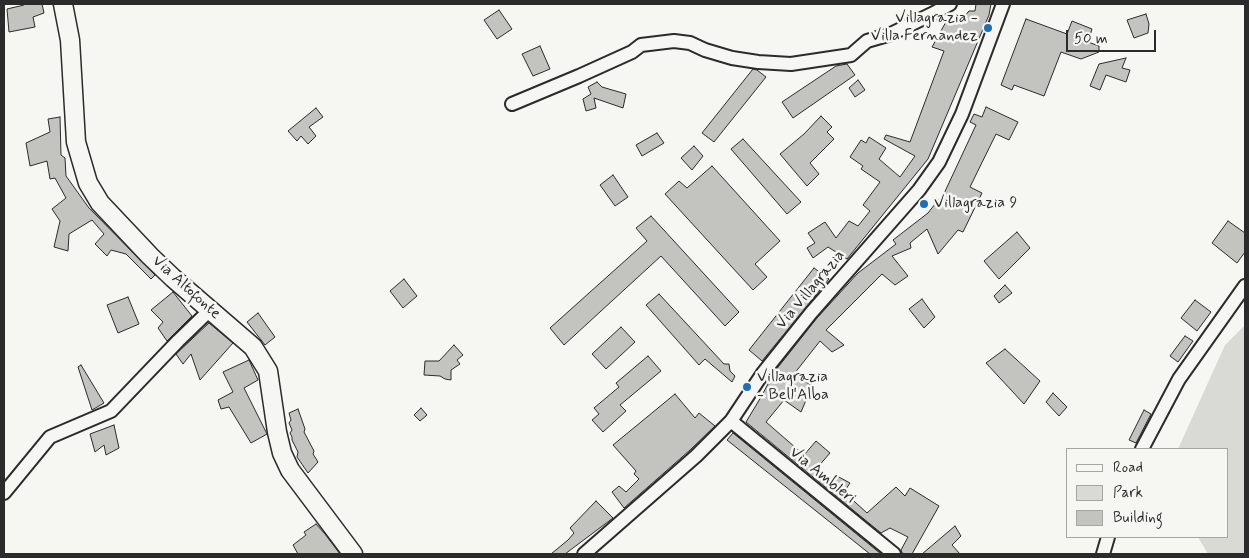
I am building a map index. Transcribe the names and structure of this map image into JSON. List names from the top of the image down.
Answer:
{
  "streets": {
    "main road": ["Via Altofonte"],
    "street": ["Via Villagrazia", "Via Ambleri"]
  },
  "crossings": [
    ["Via Villagrazia", "Via Ambleri"]
  ],
  "places": ["Villagrazia - Villa Fernandez", "Villagrazia 9", "Villagrazia - Bell'Alba"],
  "legend": ["Road", "Park", "Building"],
  "scale_bar": "50 m"
}
